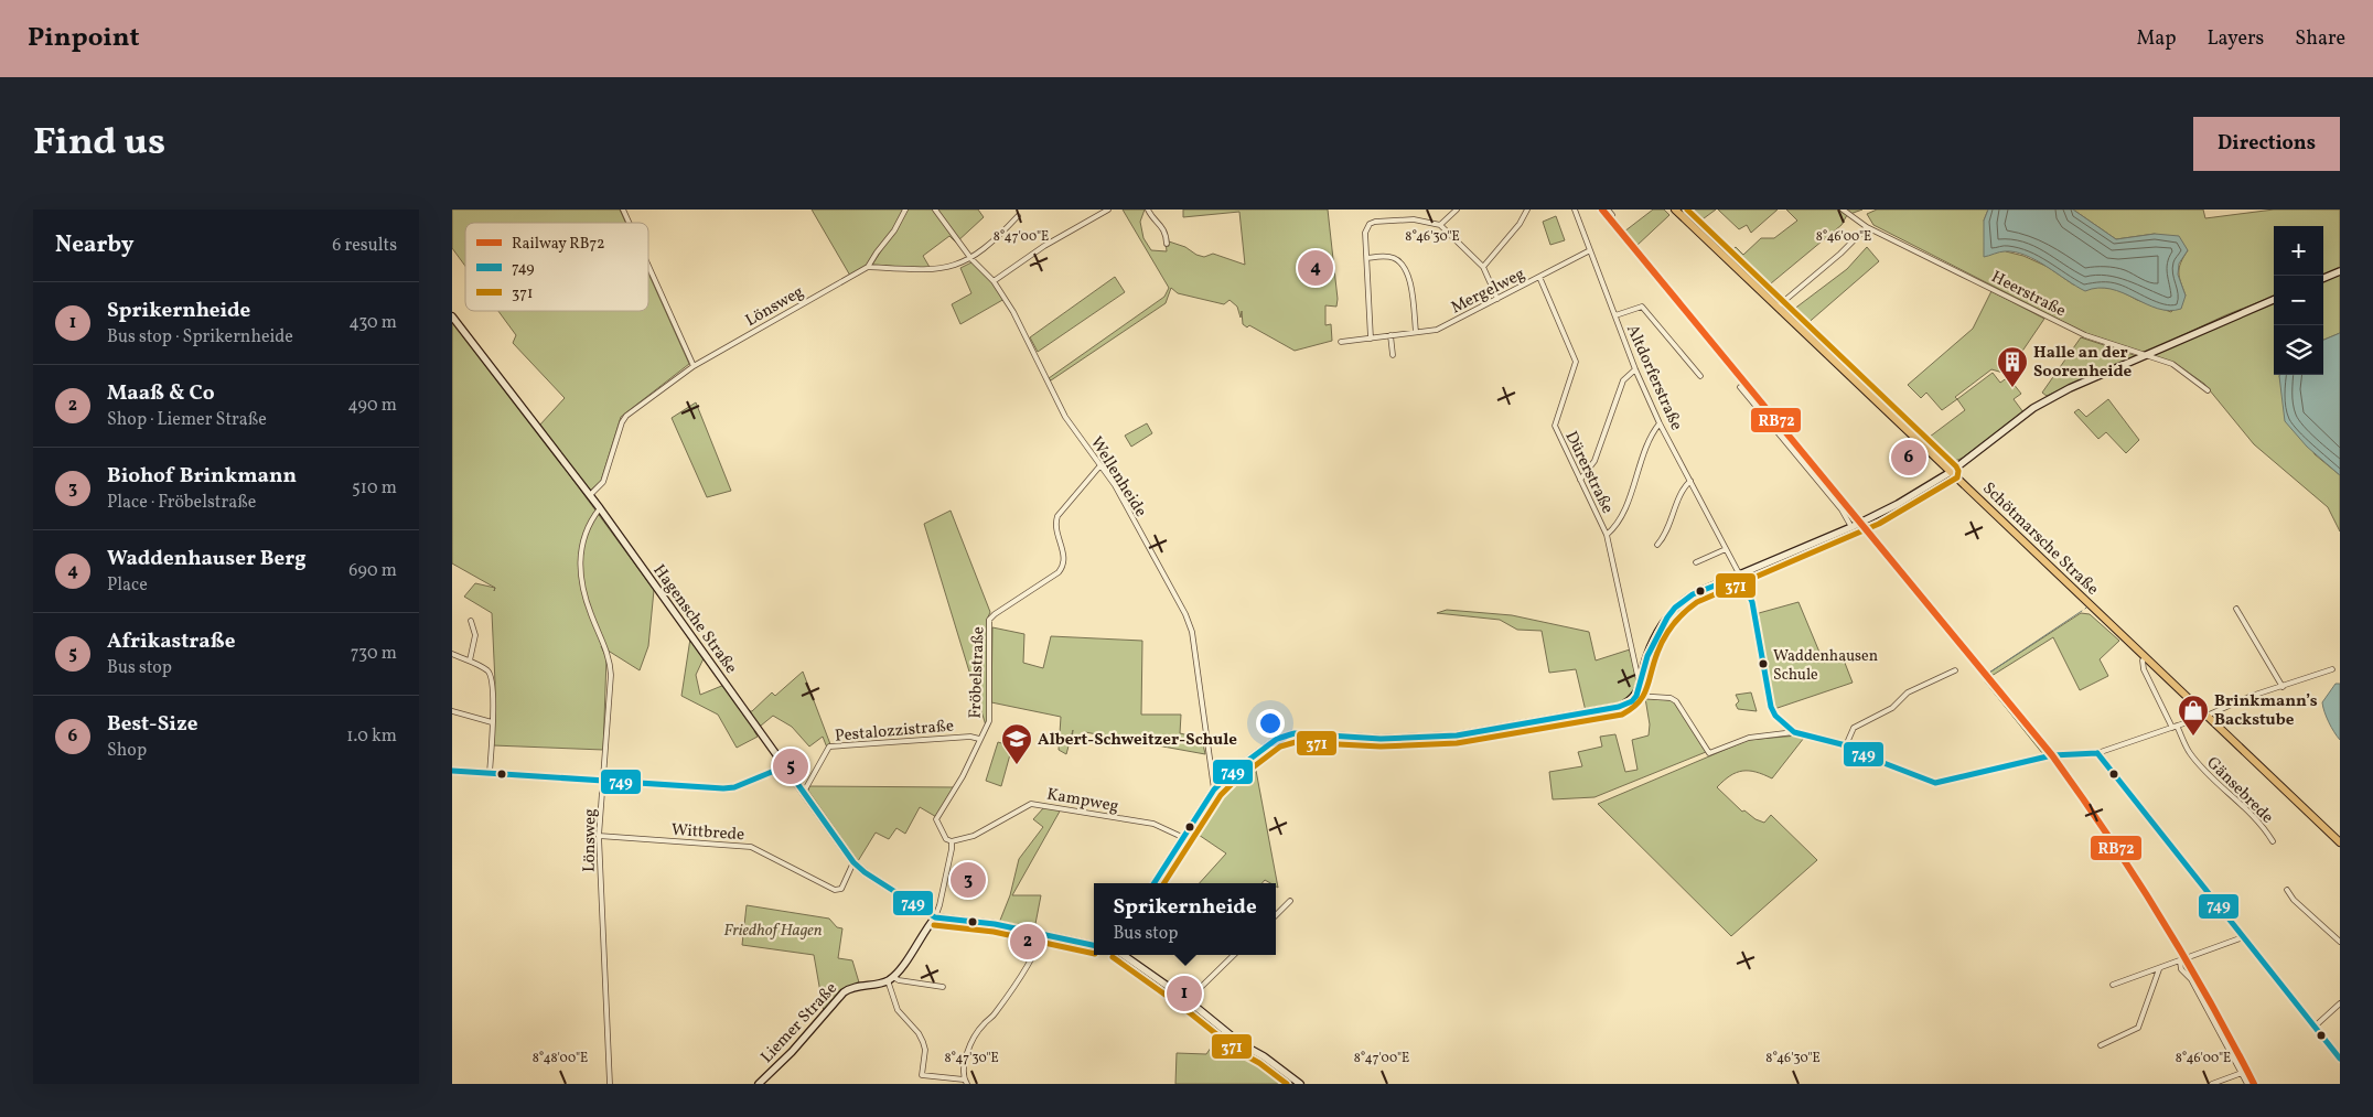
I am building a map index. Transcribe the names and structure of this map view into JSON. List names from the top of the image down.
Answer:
{
  "streets": {
    "main road": ["Schötmarsche Straße", "Hagensche Straße", "Liemer Straße"],
    "street": [
      "Mergelweg",
      "Heerstraße",
      "Lönsweg",
      "Altdorferstraße",
      "Dürerstraße",
      "Wellenheide",
      "Fröbelstraße",
      "Pestalozzistraße",
      "Gänsebrede",
      "Kampweg",
      "Wittbrede"
    ]
  },
  "crossings": [
    ["Mergelweg", "Altdorferstraße"],
    ["Mergelweg", "Dürerstraße"],
    ["Lönsweg", "Hagensche Straße"],
    ["Lönsweg", "Wittbrede"],
    ["Altdorferstraße", "Schötmarsche Straße"],
    ["Altdorferstraße", "Gänsebrede"],
    ["Wellenheide", "Fröbelstraße"],
    ["Hagensche Straße", "Pestalozzistraße"],
    ["Hagensche Straße", "Wittbrede"],
    ["Fröbelstraße", "Pestalozzistraße"],
    ["Fröbelstraße", "Kampweg"]
  ],
  "parks": ["Friedhof Hagen"],
  "places": {
    "building": ["Halle an der Soorenheide"],
    "other": ["Waddenhausen Schule"],
    "shop": ["Brinkmann’s Backstube"],
    "school or university": ["Albert-Schweitzer-Schule"]
  },
  "lines": ["rail line RB72", "transit line 371", "transit line 749"],
  "legend": ["Railway RB72", "749", "371"],
  "page": {
    "header": "Pinpoint",
    "nav": ["Map", "Layers", "Share"],
    "title": "Find us",
    "buttons": "Directions",
    "heading": ["Nearby", "6 results"],
    "map_buttons": ["+", "−"],
    "pins": [
      "4",
      "6",
      "5",
      "3",
      "2",
      "1"
    ],
    "list": [
      {
        "mark": "1",
        "name": "Sprikernheide",
        "note": "Bus stop · Sprikernheide",
        "value": "430 m"
      },
      {
        "mark": "2",
        "name": "Maaß & Co",
        "note": "Shop · Liemer Straße",
        "value": "490 m"
      },
      {
        "mark": "3",
        "name": "Biohof Brinkmann",
        "note": "Place · Fröbelstraße",
        "value": "510 m"
      },
      {
        "mark": "4",
        "name": "Waddenhauser Berg",
        "note": "Place",
        "value": "690 m"
      },
      {
        "mark": "5",
        "name": "Afrikastraße",
        "note": "Bus stop",
        "value": "730 m"
      },
      {
        "mark": "6",
        "name": "Best-Size",
        "note": "Shop",
        "value": "1.0 km"
      }
    ],
    "popup": ["Sprikernheide", "Bus stop"]
  },
  "coordinates": [
    "8°47'00\"E",
    "8°46'30\"E",
    "8°46'00\"E",
    "8°48'00\"E",
    "8°47'30\"E"
  ]
}
